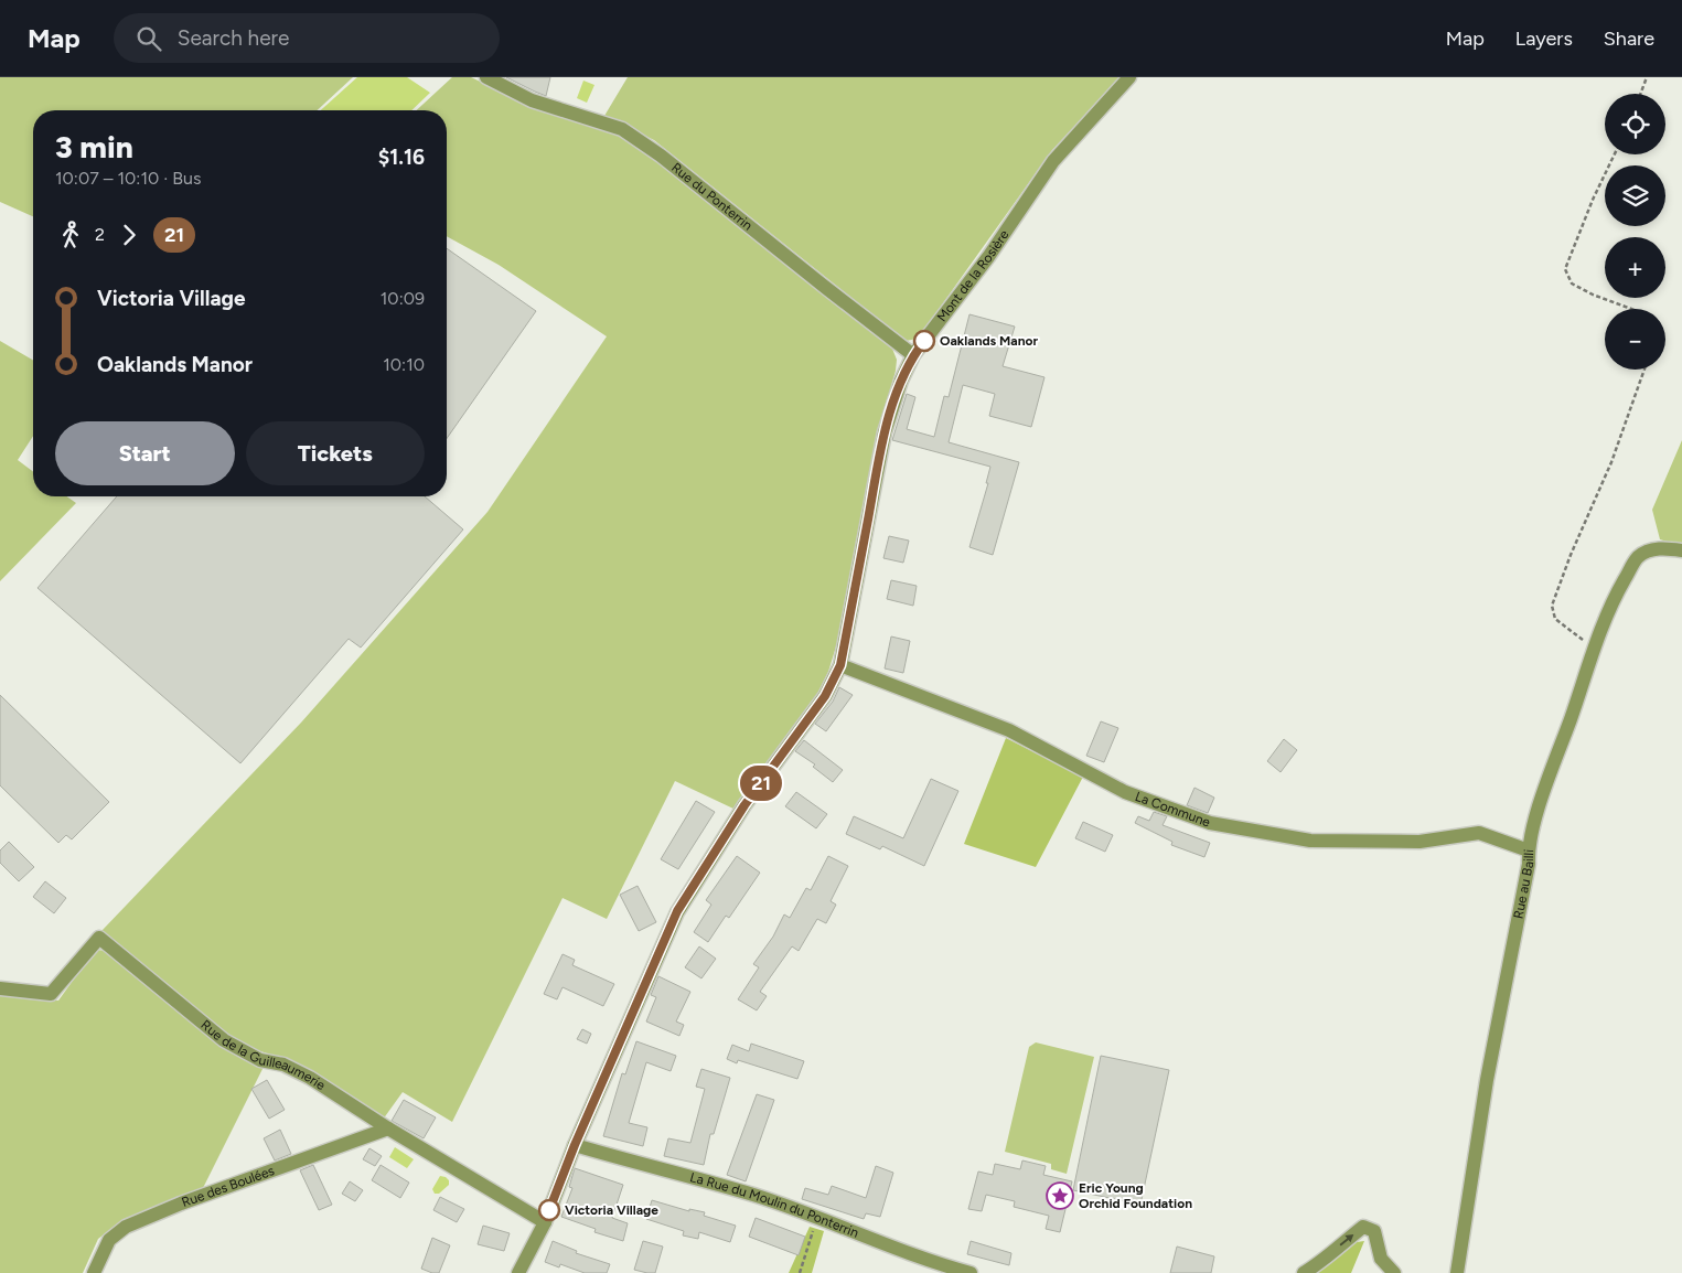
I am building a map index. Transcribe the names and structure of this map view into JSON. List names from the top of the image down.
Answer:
{
  "streets": {
    "street": [
      "Rue du Ponterrin",
      "Mont de la Rosière",
      "La Commune",
      "Rue au Bailli",
      "Rue de la Guilleaumerie",
      "Rue des Boulées",
      "La Rue du Moulin du Ponterrin"
    ]
  },
  "crossings": [
    ["Rue du Ponterrin", "Mont de la Rosière"],
    ["Mont de la Rosière", "La Commune"],
    ["Mont de la Rosière", "Rue de la Guilleaumerie"],
    ["Mont de la Rosière", "La Rue du Moulin du Ponterrin"],
    ["La Commune", "Rue au Bailli"],
    ["Rue de la Guilleaumerie", "Rue des Boulées"]
  ],
  "places": {
    "other": ["Oaklands Manor", "Victoria Village"],
    "place": ["Eric Young Orchid Foundation"]
  },
  "lines": ["bus line 21"],
  "page": {
    "header": "Map",
    "search": "Search here",
    "nav": ["Map", "Layers", "Share"],
    "on_map": "21",
    "map_buttons": ["+", "−"],
    "heading": ["3 min", "10:07 – 10:10 · Bus", "$1.16"],
    "legs": ["2", "21"],
    "list": [
      {
        "name": "Victoria Village",
        "value": "10:09"
      },
      {
        "name": "Oaklands Manor",
        "value": "10:10"
      }
    ],
    "buttons": ["Start", "Tickets"]
  }
}
